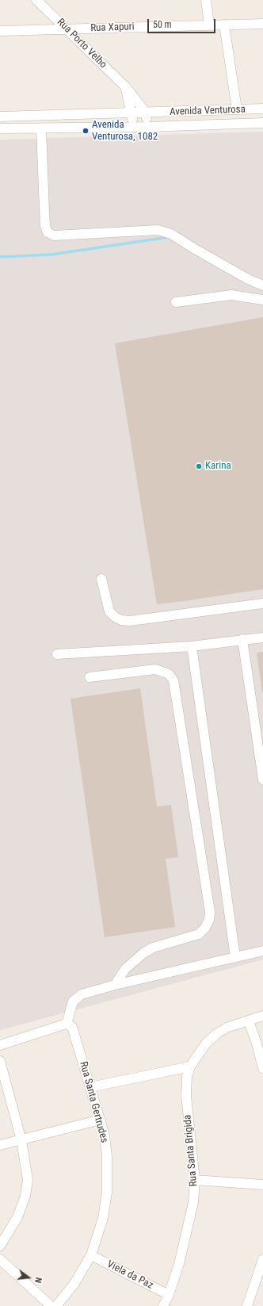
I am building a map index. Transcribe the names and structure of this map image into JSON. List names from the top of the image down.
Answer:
{
  "streets": {
    "street": [
      "Rua Xapuri",
      "Rua Porto Velho",
      "Avenida Venturosa",
      "Rua Santa Gertrudes",
      "Rua Santa Brigida",
      "Viela da Paz"
    ]
  },
  "crossings": [
    ["Rua Xapuri", "Rua Porto Velho"],
    ["Rua Porto Velho", "Avenida Venturosa"],
    ["Rua Santa Gertrudes", "Viela da Paz"],
    ["Rua Santa Brigida", "Viela da Paz"]
  ],
  "places": ["Avenida Venturosa, 1082", "Karina"],
  "scale_bar": "50 m",
  "north": "right"
}
